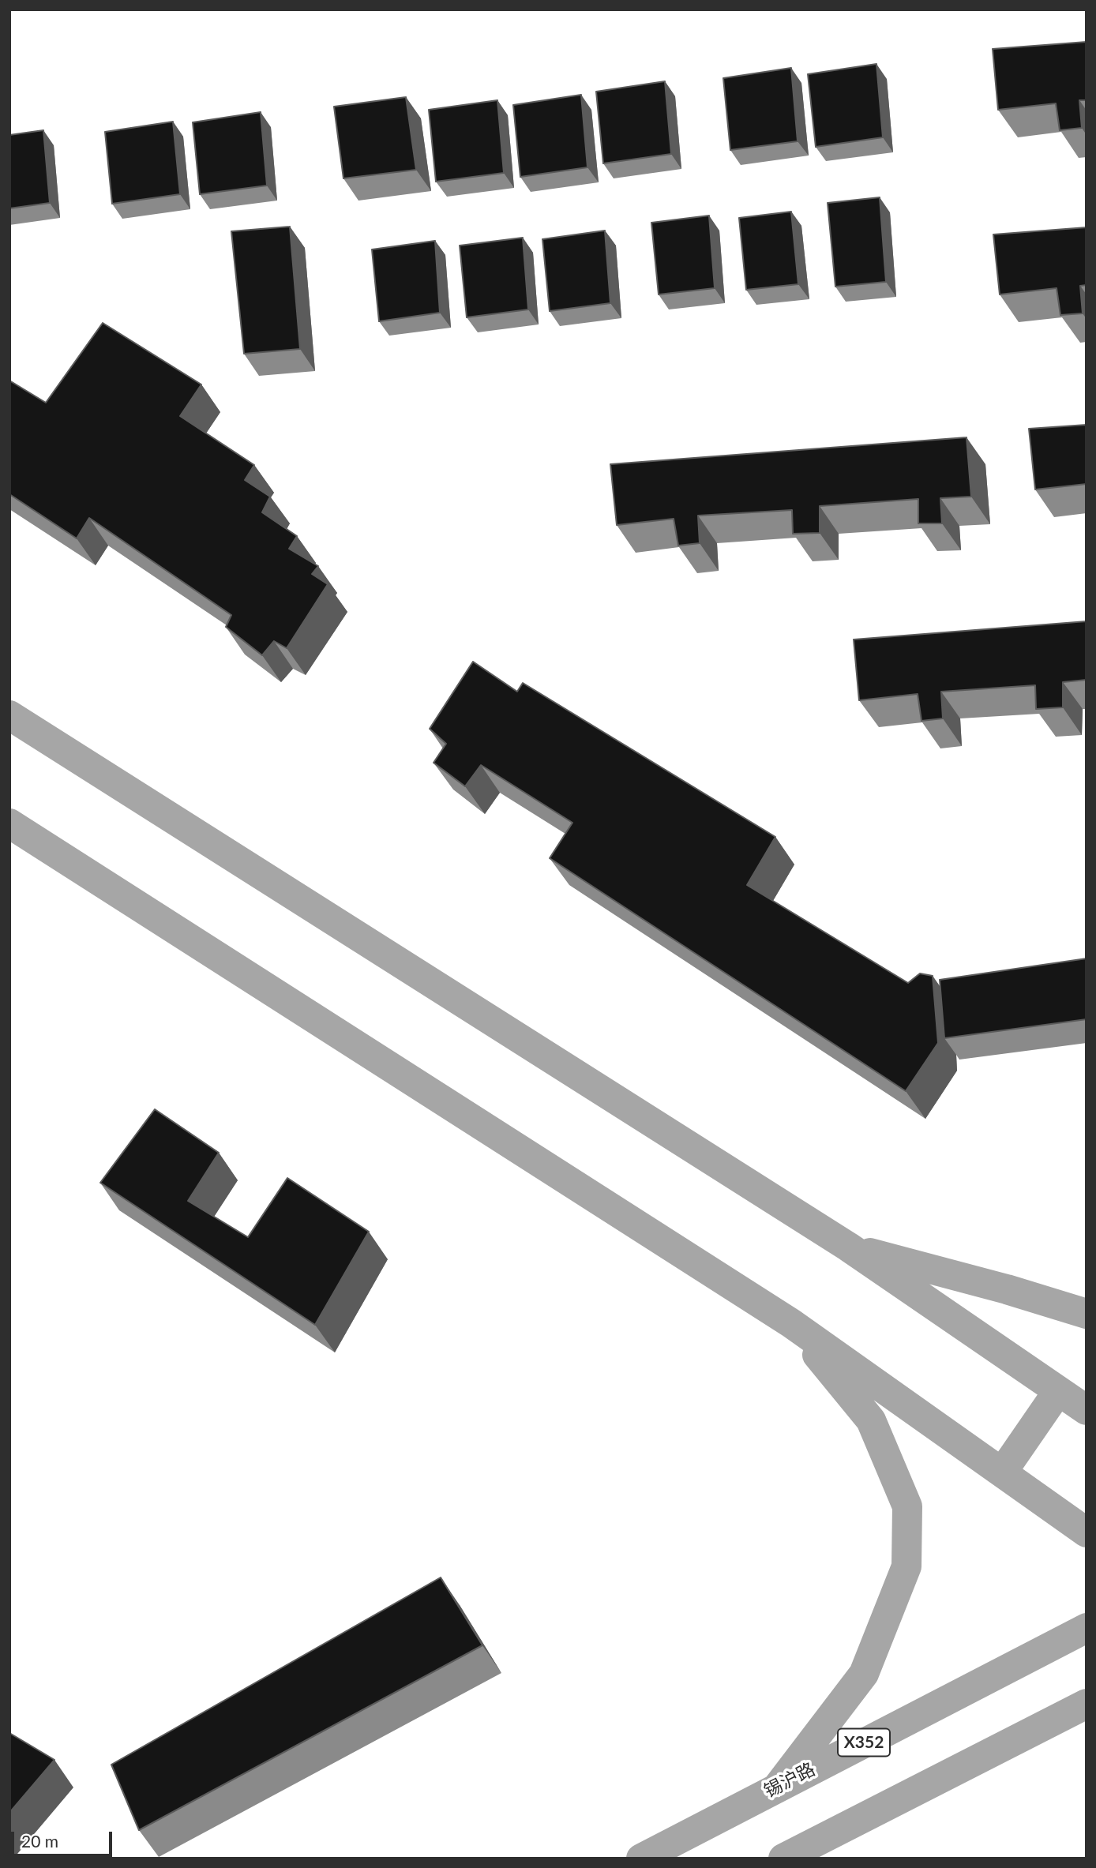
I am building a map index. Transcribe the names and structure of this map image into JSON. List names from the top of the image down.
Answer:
{
  "streets": {
    "main road": ["X352", "锡沪路"]
  },
  "scale_bar": "20 m"
}
